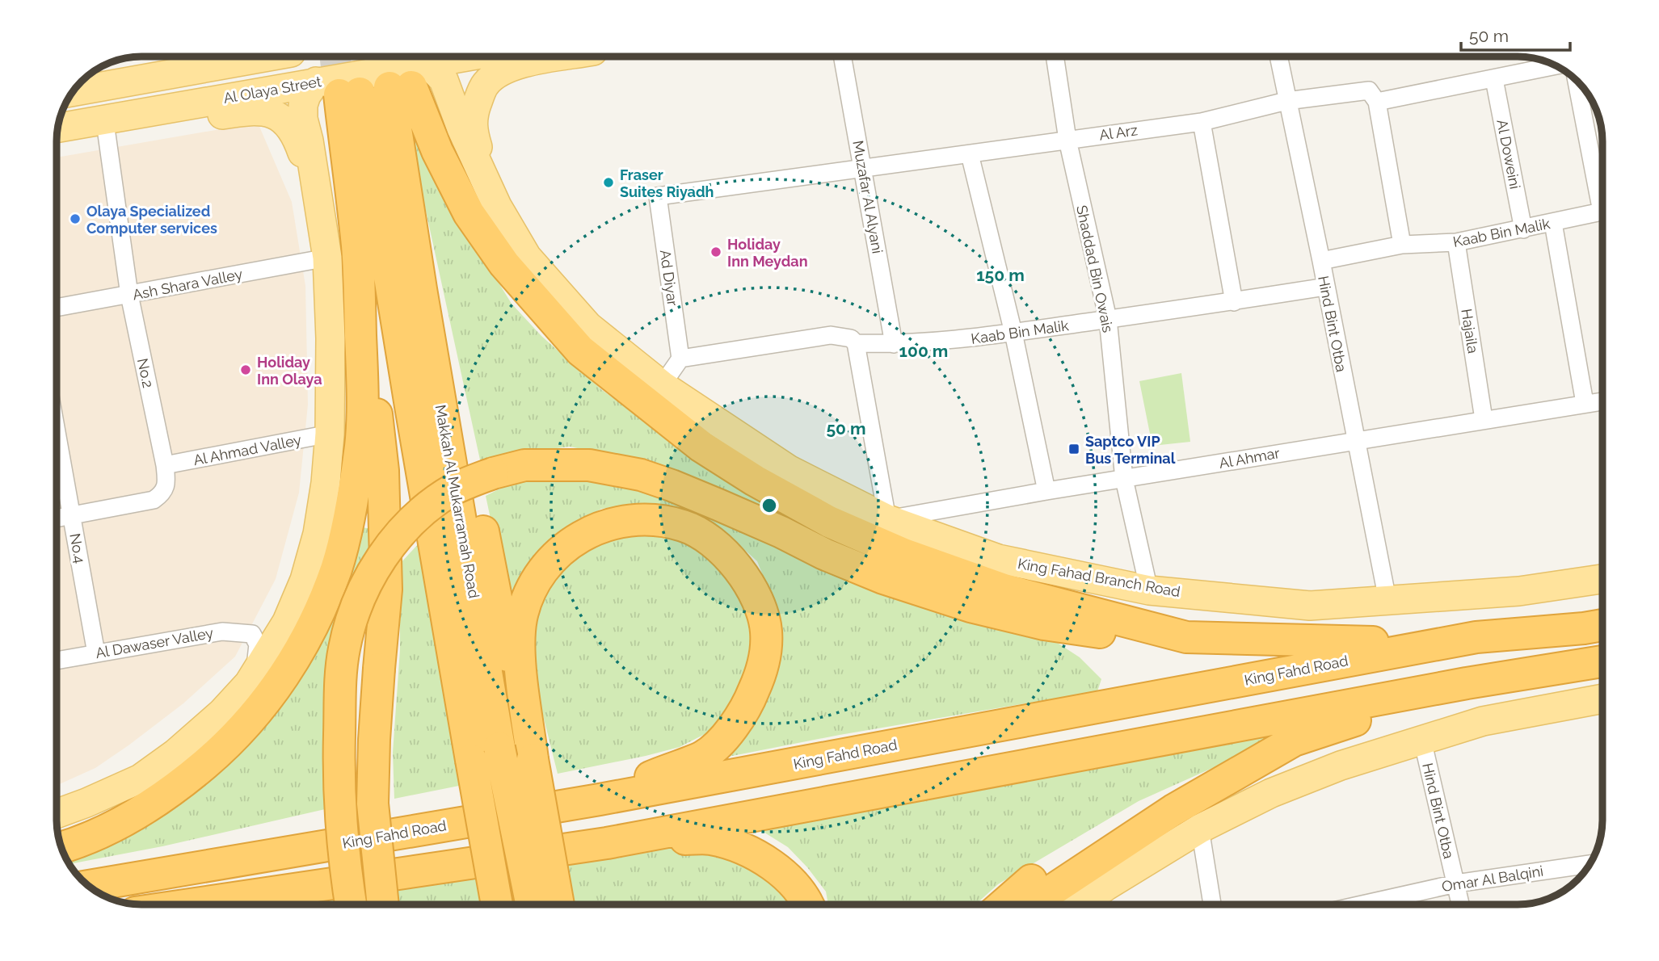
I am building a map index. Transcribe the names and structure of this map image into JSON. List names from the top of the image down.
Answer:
{
  "streets": {
    "highway": ["Makkah Al Mukarramah Road", "King Fahd Road"],
    "main road": ["Al Olaya Street", "King Fahad Branch Road"],
    "street": [
      "Al Arz",
      "Al Doweini",
      "Muzafar Al Alyani",
      "Kaab Bin Malik",
      "Shaddad Bin Owais",
      "Ad Diyar",
      "Ash Shara Valley",
      "Hind Bint Otba",
      "Hajaila",
      "No.2",
      "Al Ahmad Valley",
      "Al Ahmar",
      "No.4",
      "Al Dawaser Valley",
      "Omar Al Balqini"
    ]
  },
  "crossings": [
    ["Al Olaya Street", "Makkah Al Mukarramah Road"],
    ["Al Arz", "Muzafar Al Alyani"],
    ["Al Arz", "Shaddad Bin Owais"],
    ["Al Arz", "Ad Diyar"],
    ["Al Arz", "Hind Bint Otba"],
    ["Al Doweini", "Kaab Bin Malik"],
    ["Muzafar Al Alyani", "Kaab Bin Malik"],
    ["Kaab Bin Malik", "Shaddad Bin Owais"],
    ["Kaab Bin Malik", "Ad Diyar"],
    ["Kaab Bin Malik", "Hind Bint Otba"],
    ["Kaab Bin Malik", "Hajaila"],
    ["Shaddad Bin Owais", "Al Ahmar"],
    ["Shaddad Bin Owais", "King Fahad Branch Road"],
    ["Ash Shara Valley", "No.2"],
    ["Hind Bint Otba", "Al Ahmar"],
    ["Hind Bint Otba", "King Fahad Branch Road"],
    ["Hind Bint Otba", "Omar Al Balqini"],
    ["Hajaila", "Al Ahmar"],
    ["No.2", "Al Ahmad Valley"],
    ["No.2", "No.4"],
    ["Al Ahmar", "King Fahad Branch Road"],
    ["No.4", "Al Dawaser Valley"]
  ],
  "places": {
    "other": [
      "Fraser Suites Riyadh",
      "Olaya Specialized Computer services",
      "Holiday Inn Meydan",
      "Holiday Inn Olaya"
    ],
    "transit": ["Saptco VIP Bus Terminal"]
  },
  "scale_bar": "50 m",
  "rings": ["150 m", "100 m", "50 m"]
}
